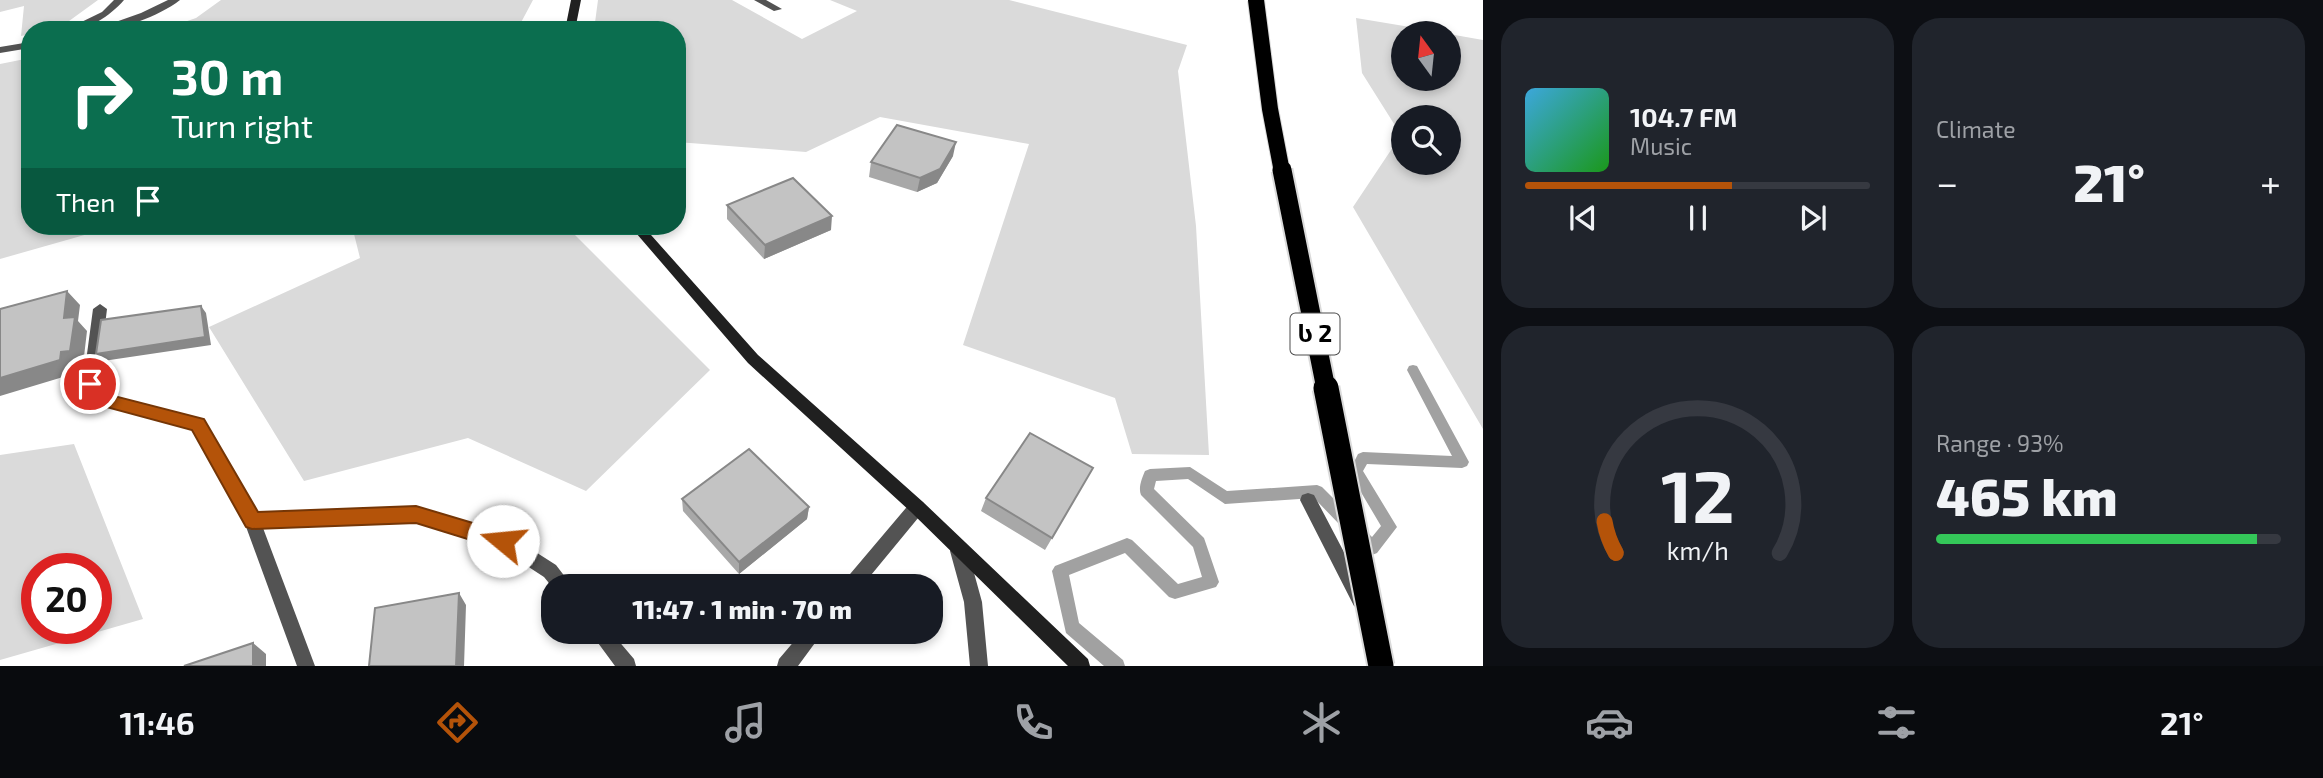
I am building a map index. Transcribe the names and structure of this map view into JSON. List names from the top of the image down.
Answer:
{
  "streets": {
    "highway": ["ს 2"]
  },
  "north": "top",
  "page": {
    "tile": [
      "Climate",
      ["Range · 93%", "465 km"]
    ],
    "turn": ["30 m", "Turn right"],
    "song": ["104.7 FM", "Music"],
    "heat": ["−", "21°", "+"],
    "then": "Then",
    "limit": "20",
    "trip": "11:47 · 1 min · 70 m",
    "tabs": ["11:46", "21°"],
    "gauge": ["12", "km/h"]
  }
}
